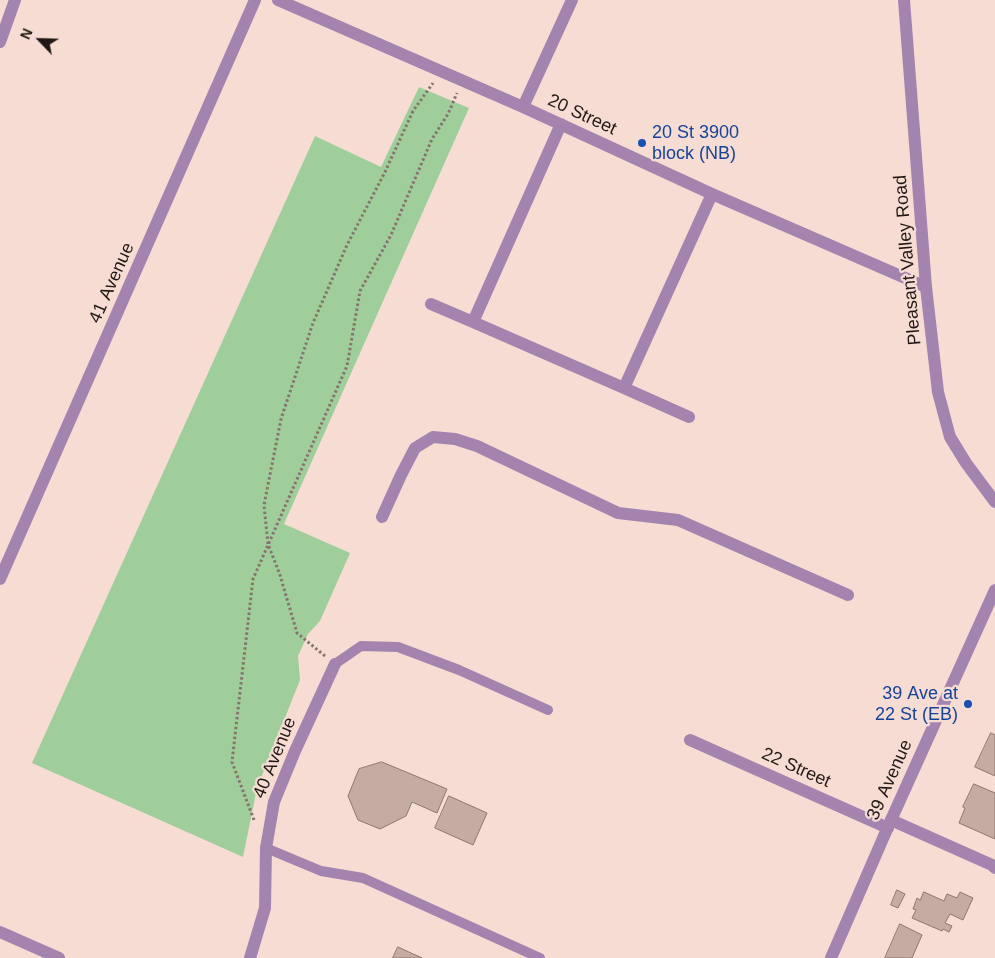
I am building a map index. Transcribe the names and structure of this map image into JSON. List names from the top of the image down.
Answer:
{
  "streets": {
    "street": [
      "20 Street",
      "Pleasant Valley Road",
      "41 Avenue",
      "40 Avenue",
      "22 Street",
      "39 Avenue"
    ]
  },
  "crossings": [
    ["20 Street", "Pleasant Valley Road"],
    ["22 Street", "39 Avenue"]
  ],
  "places": ["20 St 3900 block (NB)", "39 Ave at 22 St (EB)"],
  "north": "top left"
}
